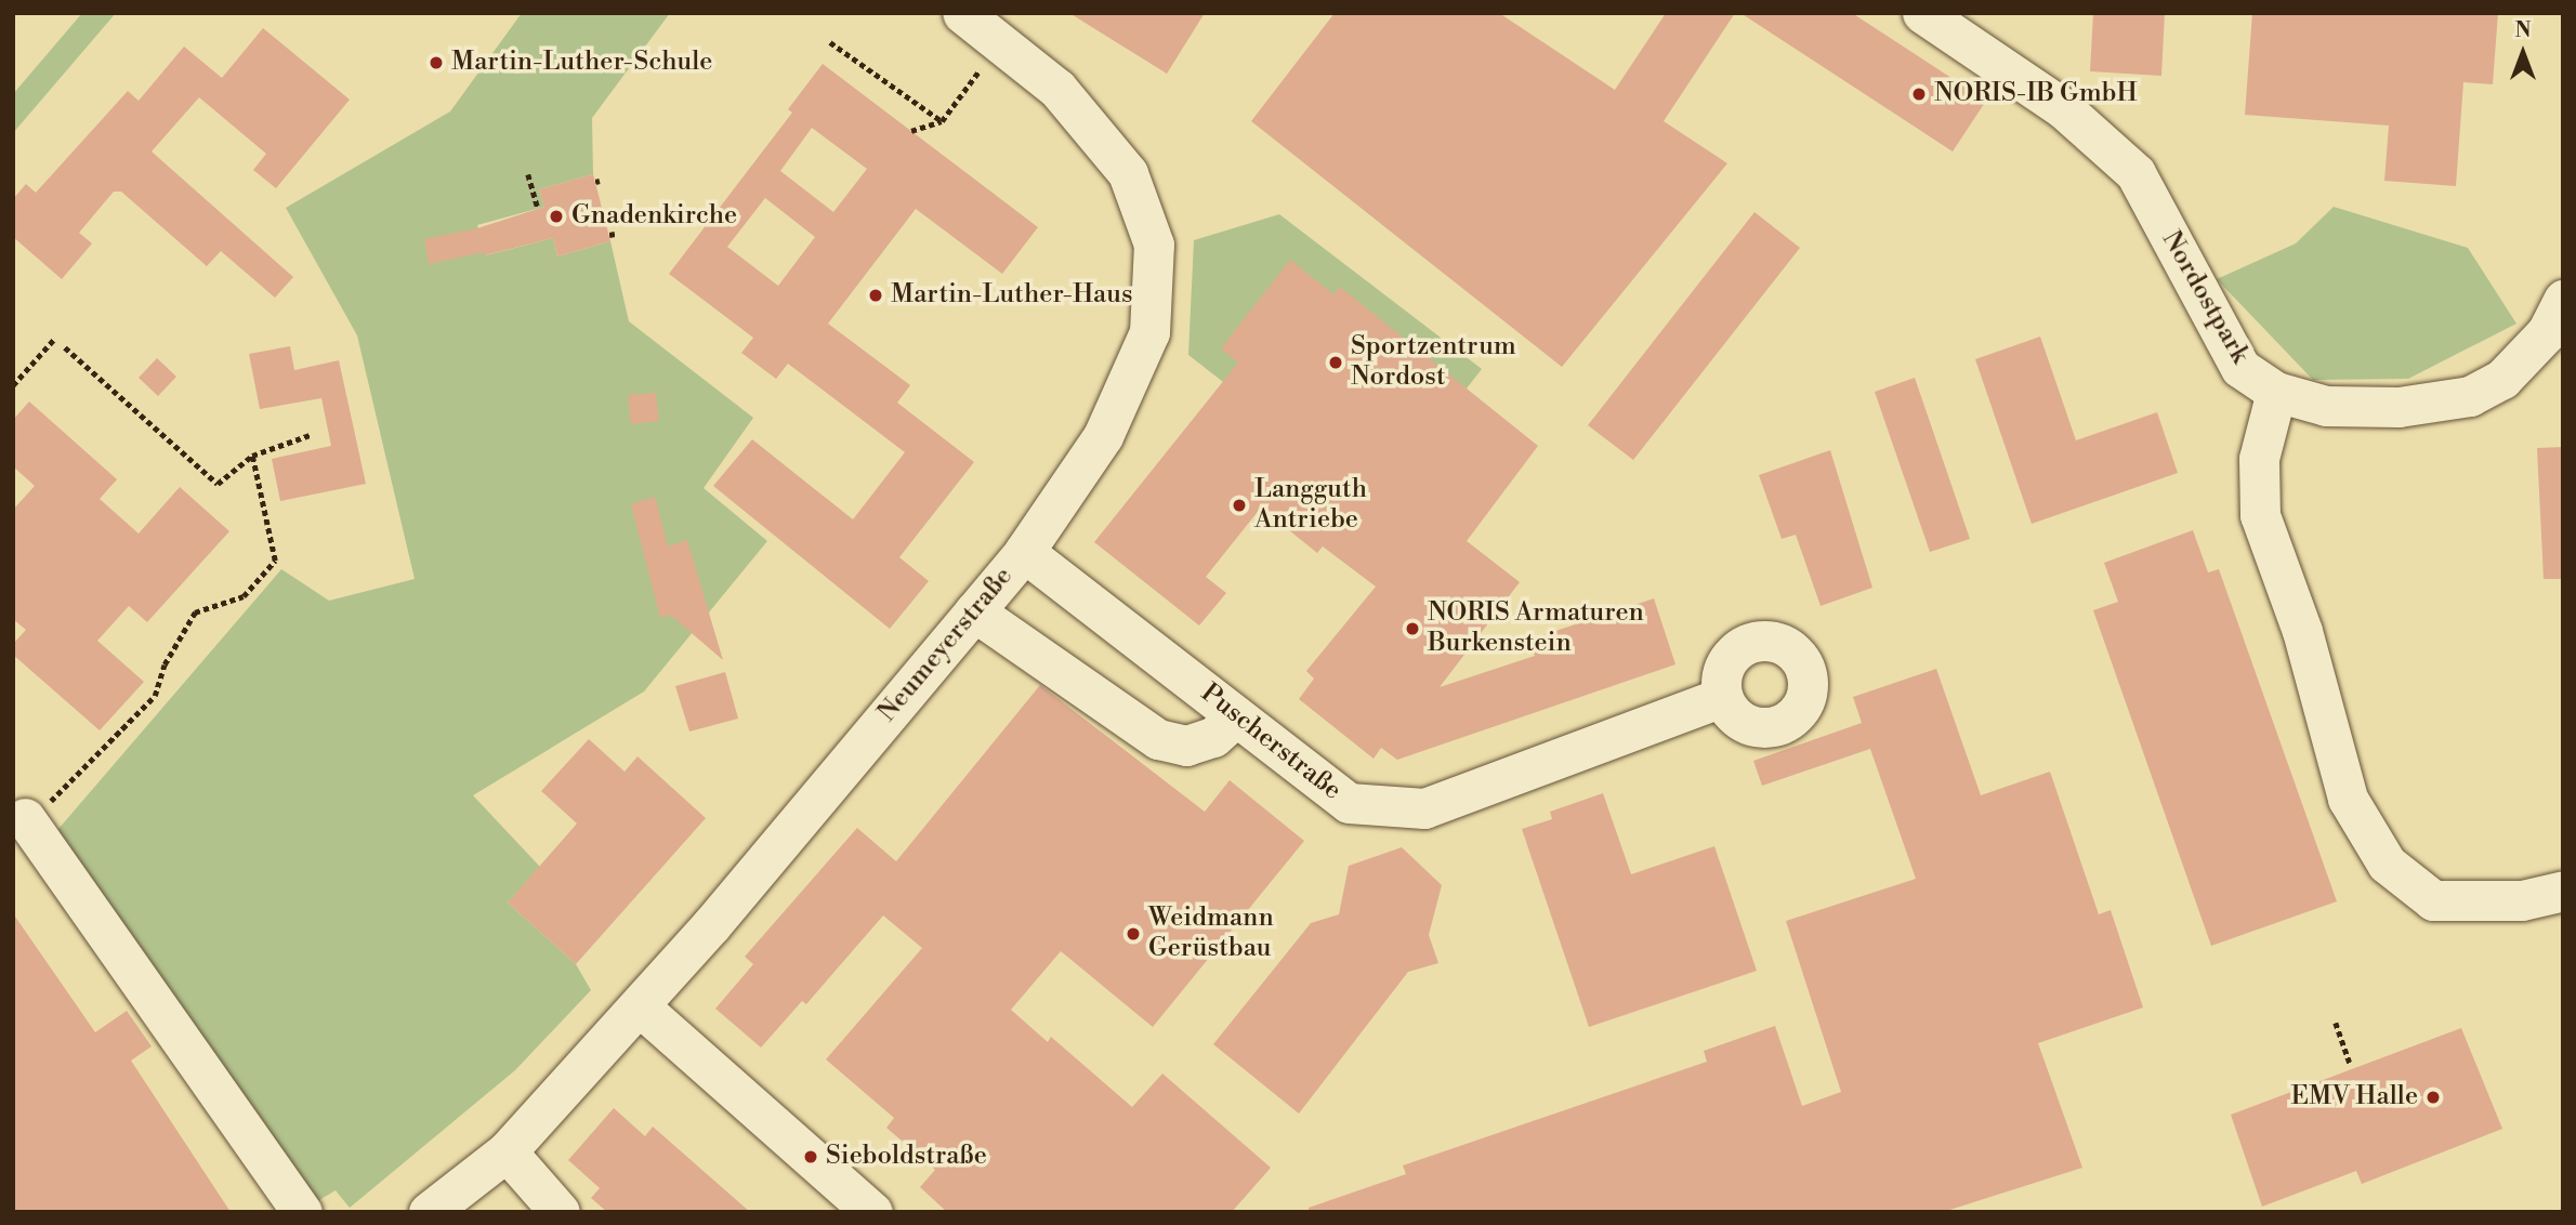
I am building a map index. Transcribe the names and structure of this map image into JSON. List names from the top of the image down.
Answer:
{
  "streets": {
    "street": ["Nordostpark", "Neumeyerstraße", "Puscherstraße"]
  },
  "crossings": [
    ["Neumeyerstraße", "Puscherstraße"]
  ],
  "places": [
    "Martin-Luther-Schule",
    "NORIS-IB GmbH",
    "Gnadenkirche",
    "Martin-Luther-Haus",
    "Sportzentrum Nordost",
    "Langguth Antriebe",
    "NORIS Armaturen Burkenstein",
    "Weidmann Gerüstbau",
    "EMV Halle",
    "Sieboldstraße"
  ],
  "north": "top"
}
